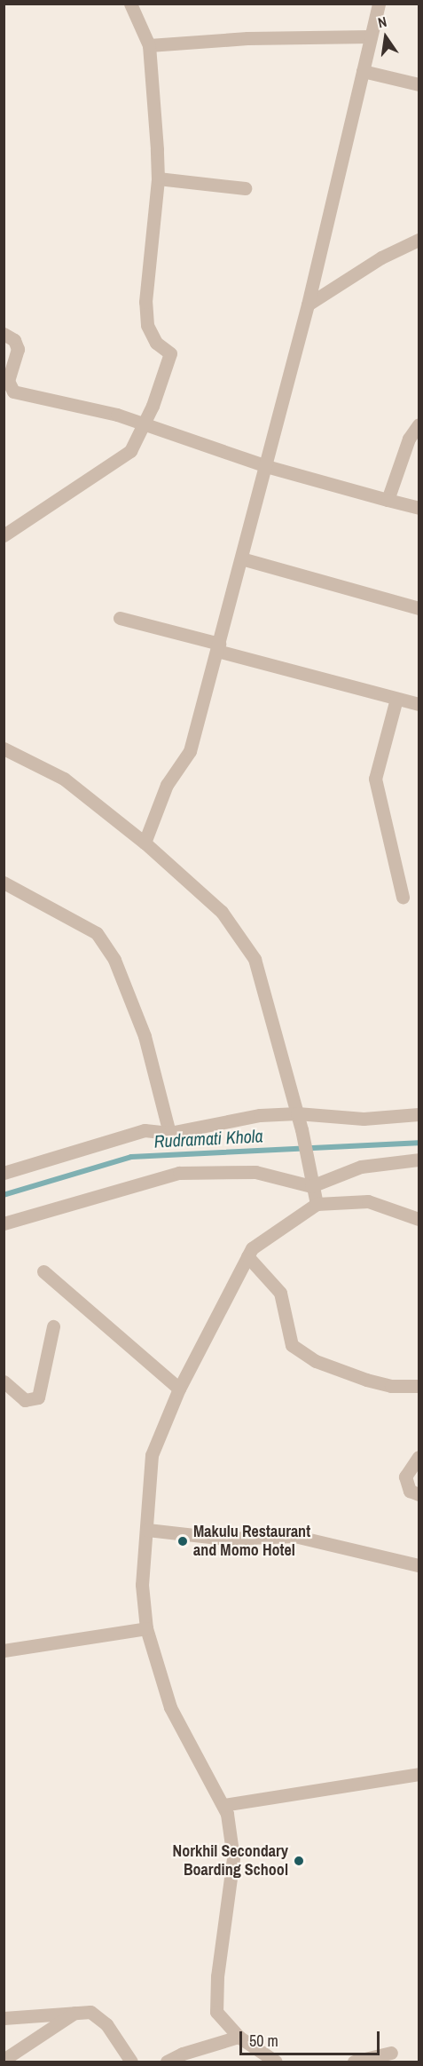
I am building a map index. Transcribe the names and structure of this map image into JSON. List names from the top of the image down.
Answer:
{
  "water": ["Rudramati Khola"],
  "places": ["Makulu Restaurant and Momo Hotel", "Norkhil Secondary Boarding School"],
  "scale_bar": "50 m",
  "north": "top"
}
